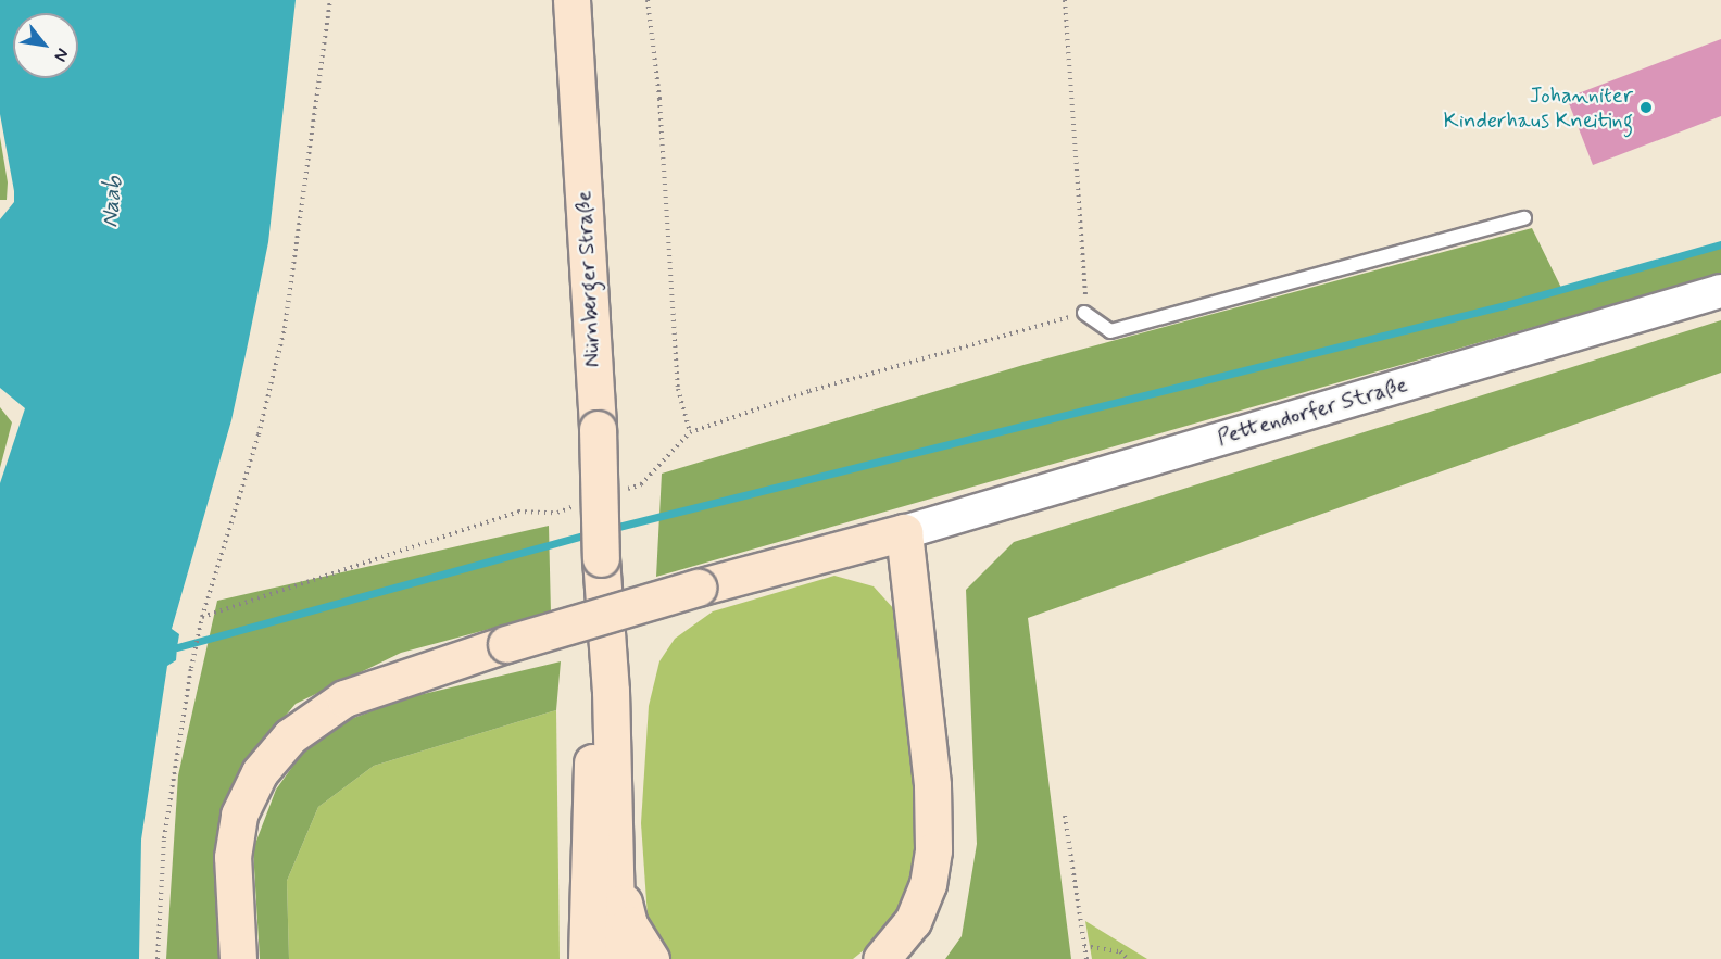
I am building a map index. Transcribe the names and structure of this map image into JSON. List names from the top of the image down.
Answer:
{
  "streets": {
    "main road": ["Nürnberger Straße"],
    "street": ["Pettendorfer Straße"]
  },
  "water": ["Naab"],
  "places": ["Johanniter Kinderhaus Kneiting"],
  "north": "bottom right"
}
